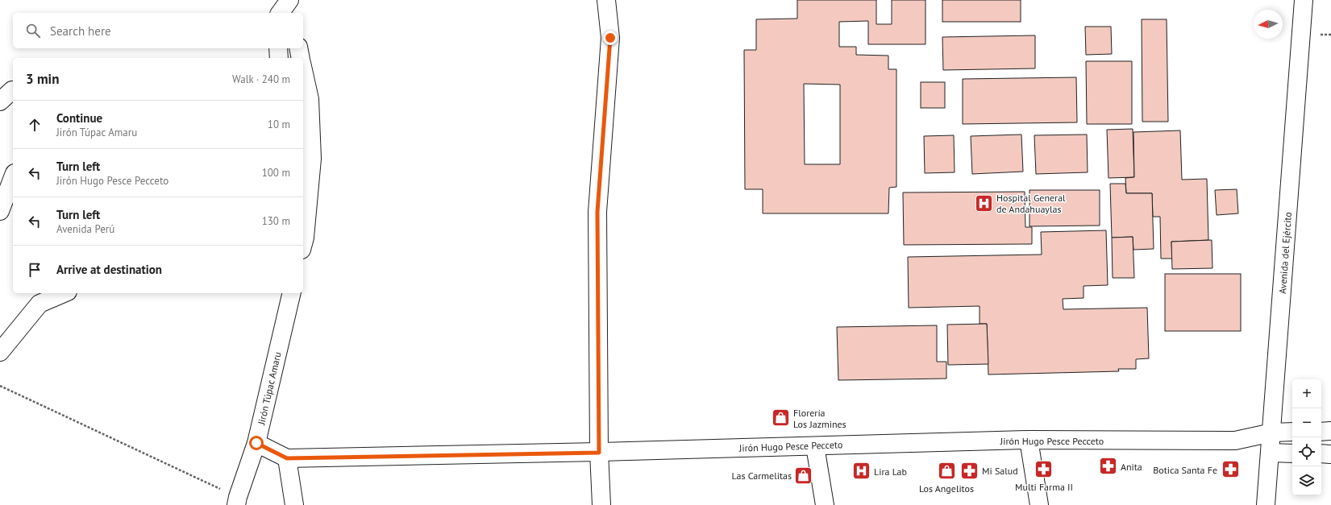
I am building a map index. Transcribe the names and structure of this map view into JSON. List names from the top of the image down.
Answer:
{
  "streets": {
    "main road": ["Avenida del Ejército", "Jirón Túpac Amaru", "Jirón Hugo Pesce Pecceto"]
  },
  "crossings": [
    ["Avenida del Ejército", "Jirón Hugo Pesce Pecceto"]
  ],
  "places": {
    "hospital": ["Hospital General de Andahuaylas", "Lira Lab"],
    "shop": ["Florería Los Jazmines", "Los Angelitos", "Las Carmelitas"],
    "pharmacy": [
      "Anita",
      "Multi Farma II",
      "Botica Santa Fe",
      "Mi Salud"
    ]
  },
  "north": "left",
  "page": {
    "search": "Search here",
    "heading": ["3 min", "Walk · 240 m"],
    "list": [
      ["Continue", "Jirón Túpac Amaru", "10 m"],
      ["Turn left", "Jirón Hugo Pesce Pecceto", "100 m"],
      ["Turn left", "Avenida Perú", "130 m"],
      "Arrive at destination"
    ],
    "map_buttons": ["+", "−"]
  }
}
